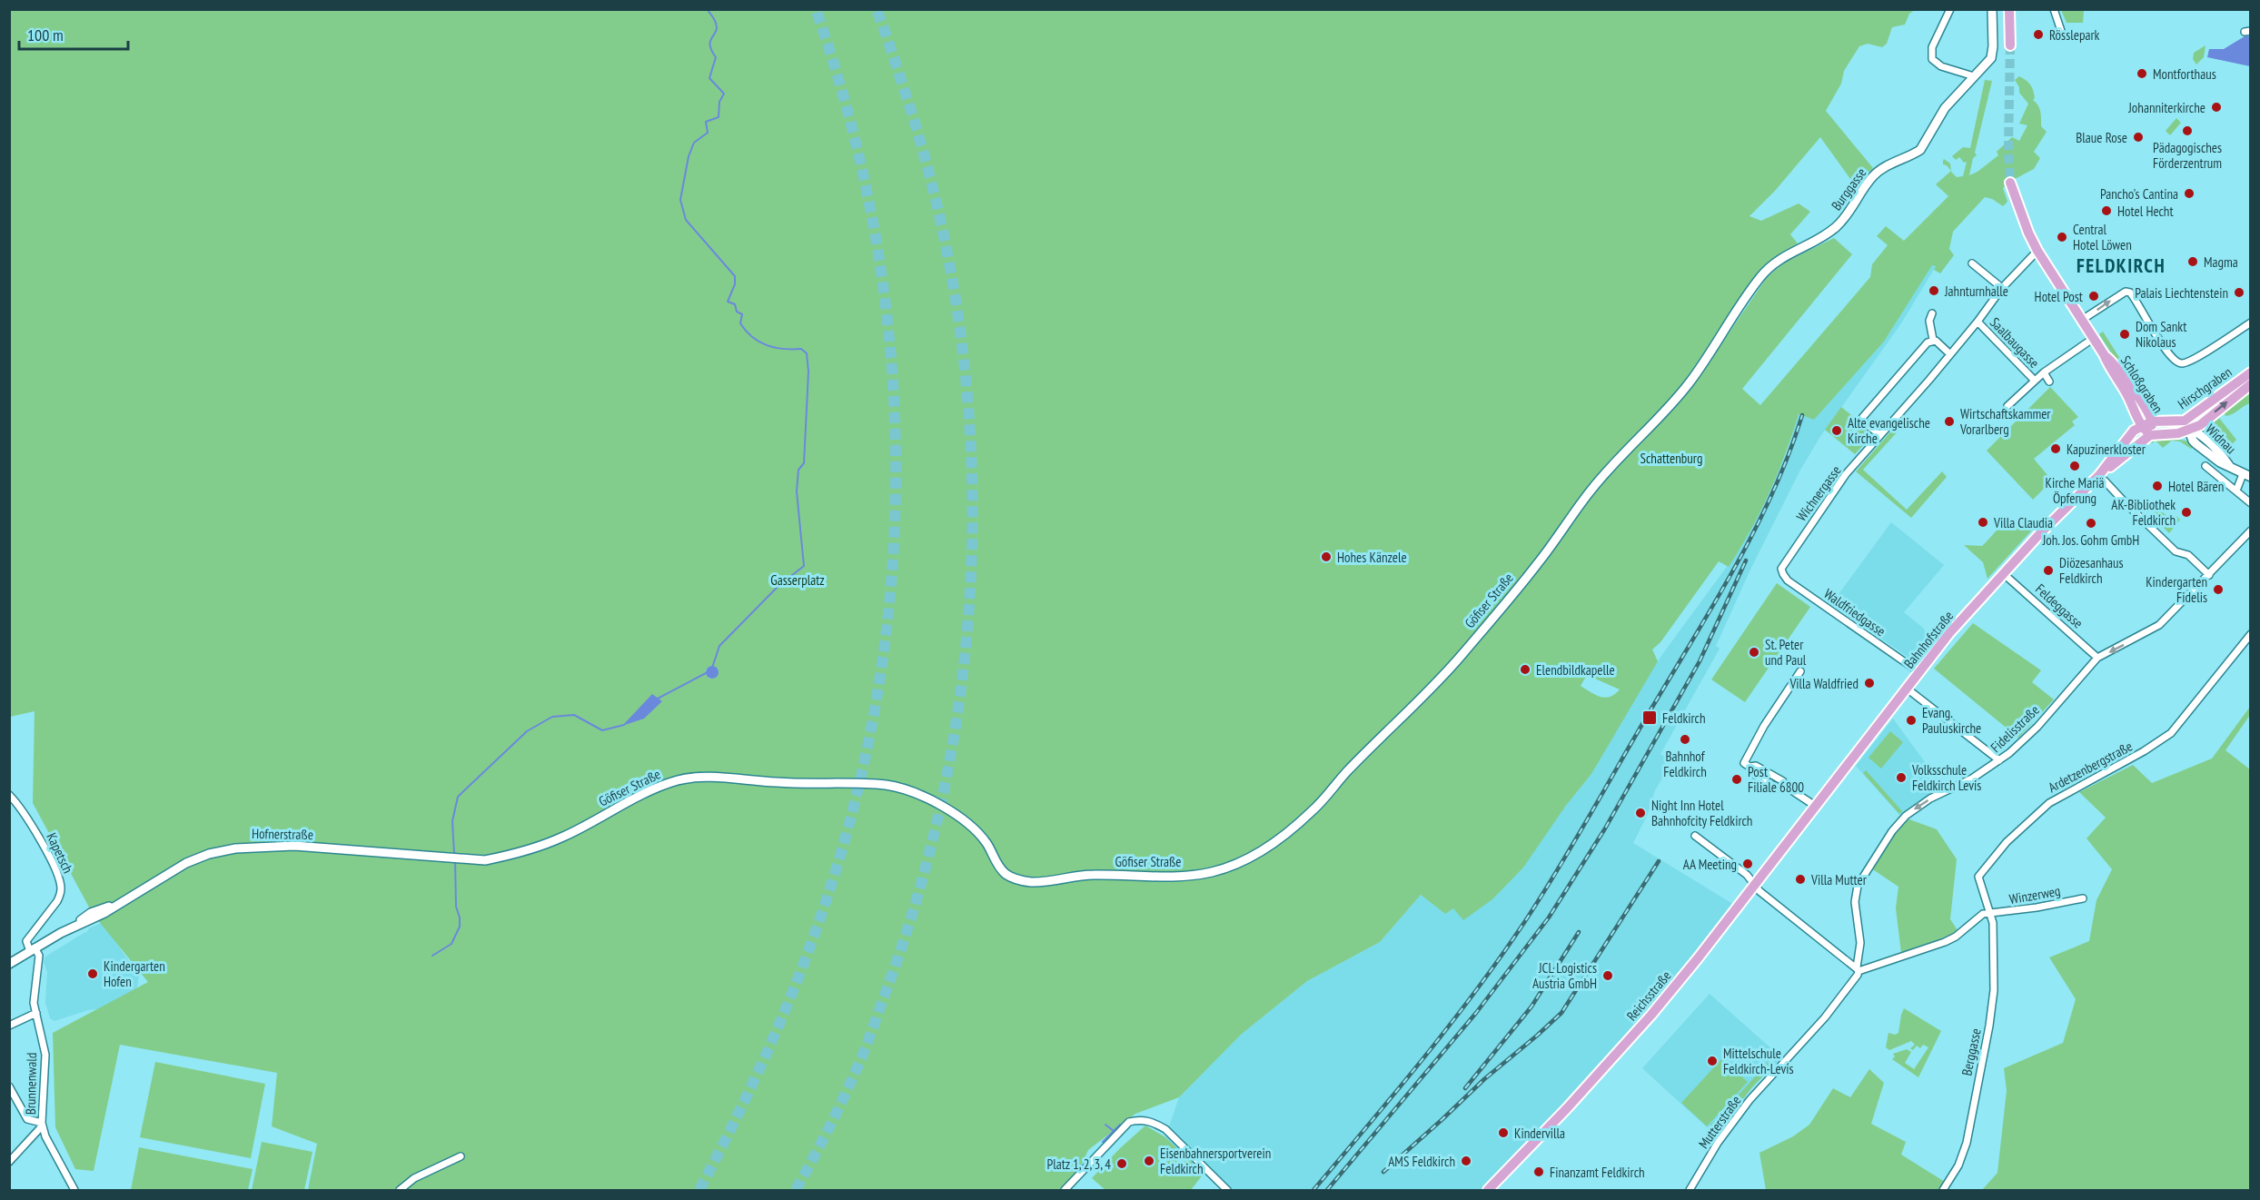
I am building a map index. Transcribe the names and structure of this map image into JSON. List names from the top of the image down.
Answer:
{
  "streets": {
    "main road": [
      "Burggasse",
      "Schloßgraben",
      "Hirschgraben",
      "Widnau",
      "Göfiser Straße",
      "Bahnhofstraße",
      "Hofnerstraße",
      "Reichsstraße"
    ],
    "street": [
      "Saalbaugasse",
      "Wichnergasse",
      "Feldeggasse",
      "Waldfriedgasse",
      "Fidelisstraße",
      "Ardetzenbergstraße",
      "Kapetsch",
      "Winzerweg",
      "Berggasse",
      "Brunnenwald",
      "Mutterstraße"
    ]
  },
  "crossings": [
    ["Burggasse", "Göfiser Straße"],
    ["Saalbaugasse", "Schloßgraben"],
    ["Saalbaugasse", "Wichnergasse"],
    ["Schloßgraben", "Hirschgraben"],
    ["Schloßgraben", "Wichnergasse"],
    ["Schloßgraben", "Bahnhofstraße"],
    ["Hirschgraben", "Widnau"],
    ["Hirschgraben", "Bahnhofstraße"],
    ["Wichnergasse", "Waldfriedgasse"],
    ["Göfiser Straße", "Hofnerstraße"],
    ["Feldeggasse", "Bahnhofstraße"],
    ["Feldeggasse", "Fidelisstraße"],
    ["Waldfriedgasse", "Bahnhofstraße"],
    ["Bahnhofstraße", "Reichsstraße"],
    ["Fidelisstraße", "Mutterstraße"],
    ["Ardetzenbergstraße", "Winzerweg"],
    ["Ardetzenbergstraße", "Berggasse"],
    ["Hofnerstraße", "Kapetsch"],
    ["Hofnerstraße", "Brunnenwald"],
    ["Kapetsch", "Brunnenwald"],
    ["Winzerweg", "Berggasse"]
  ],
  "one_way": ["Fidelisstraße"],
  "districts": ["FELDKIRCH"],
  "parks": ["Schattenburg", "Gasserplatz"],
  "places": {
    "other": [
      "Rösslepark",
      "Montforthaus",
      "Johanniterkirche",
      "Pädagogisches Förderzentrum",
      "Blaue Rose",
      "Pancho's Cantina",
      "Hotel Hecht",
      "Central Hotel Löwen",
      "Magma",
      "Jahnturnhalle",
      "Palais Liechtenstein",
      "Hotel Post",
      "Dom Sankt Nikolaus",
      "Wirtschaftskammer Vorarlberg",
      "Alte evangelische Kirche",
      "Kapuzinerkloster",
      "Kirche Mariä Öpferung",
      "Hotel Bären",
      "AK-Bibliothek Feldkirch",
      "Villa Claudia",
      "Joh. Jos. Gohm GmbH",
      "Hohes Känzele",
      "Diözesanhaus Feldkirch",
      "Kindergarten Fidelis",
      "St. Peter und Paul",
      "Elendbildkapelle",
      "Villa Waldfried",
      "Evang. Pauluskirche",
      "Bahnhof Feldkirch",
      "Volksschule Feldkirch Levis",
      "Post Filiale 6800",
      "Night Inn Hotel Bahnhofcity Feldkirch",
      "AA Meeting",
      "Villa Mutter",
      "Kindergarten Hofen",
      "JCL Logistics Austria GmbH",
      "Mittelschule Feldkirch-Levis",
      "Kindervilla",
      "Eisenbahnersportverein Feldkirch",
      "AMS Feldkirch",
      "Platz 1, 2, 3, 4",
      "Finanzamt Feldkirch"
    ],
    "transit": ["Feldkirch"]
  },
  "scale_bar": "100 m"
}
